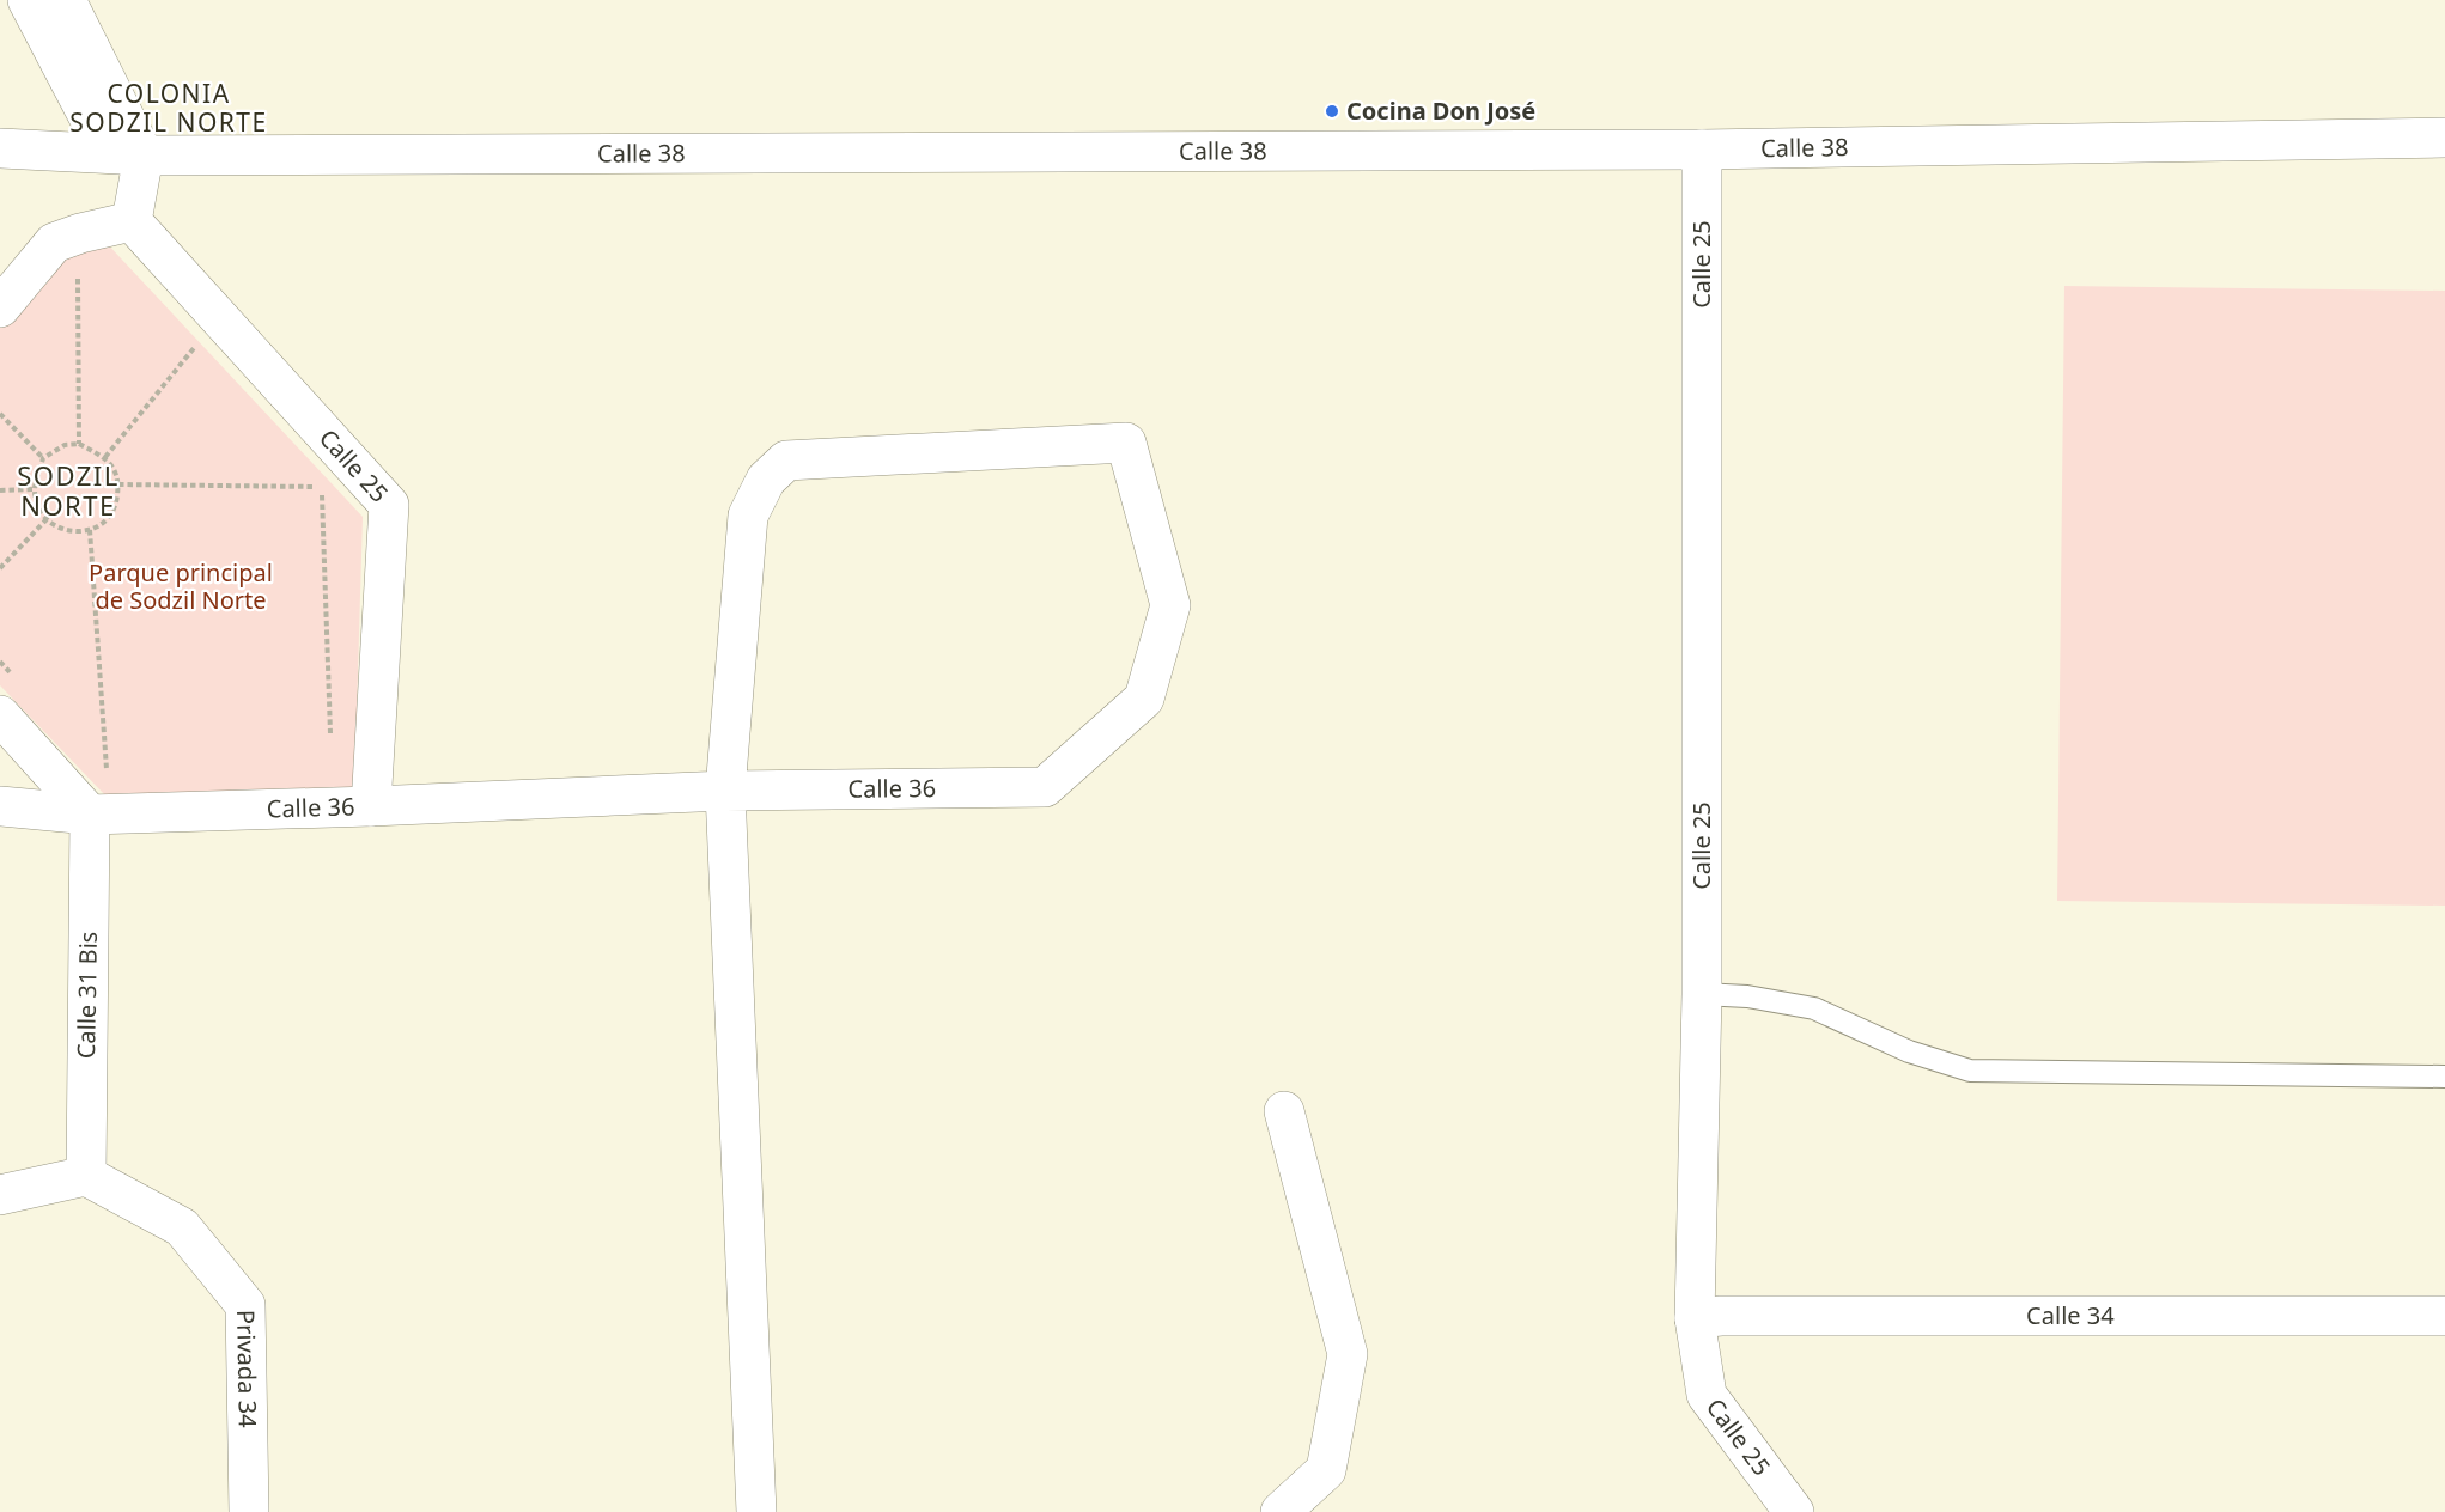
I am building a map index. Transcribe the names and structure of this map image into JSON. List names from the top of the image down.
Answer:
{
  "streets": {
    "street": [
      "Calle 38",
      "Calle 25",
      "Calle 36",
      "Calle 31 Bis",
      "Calle 34",
      "Privada 34"
    ]
  },
  "crossings": [
    ["Calle 38", "Calle 25"],
    ["Calle 25", "Calle 36"],
    ["Calle 25", "Calle 34"],
    ["Calle 36", "Calle 31 Bis"],
    ["Calle 31 Bis", "Privada 34"]
  ],
  "districts": ["COLONIA SODZIL NORTE", "SODZIL NORTE"],
  "parks": ["Parque principal de Sodzil Norte"],
  "places": ["Cocina Don José"]
}
